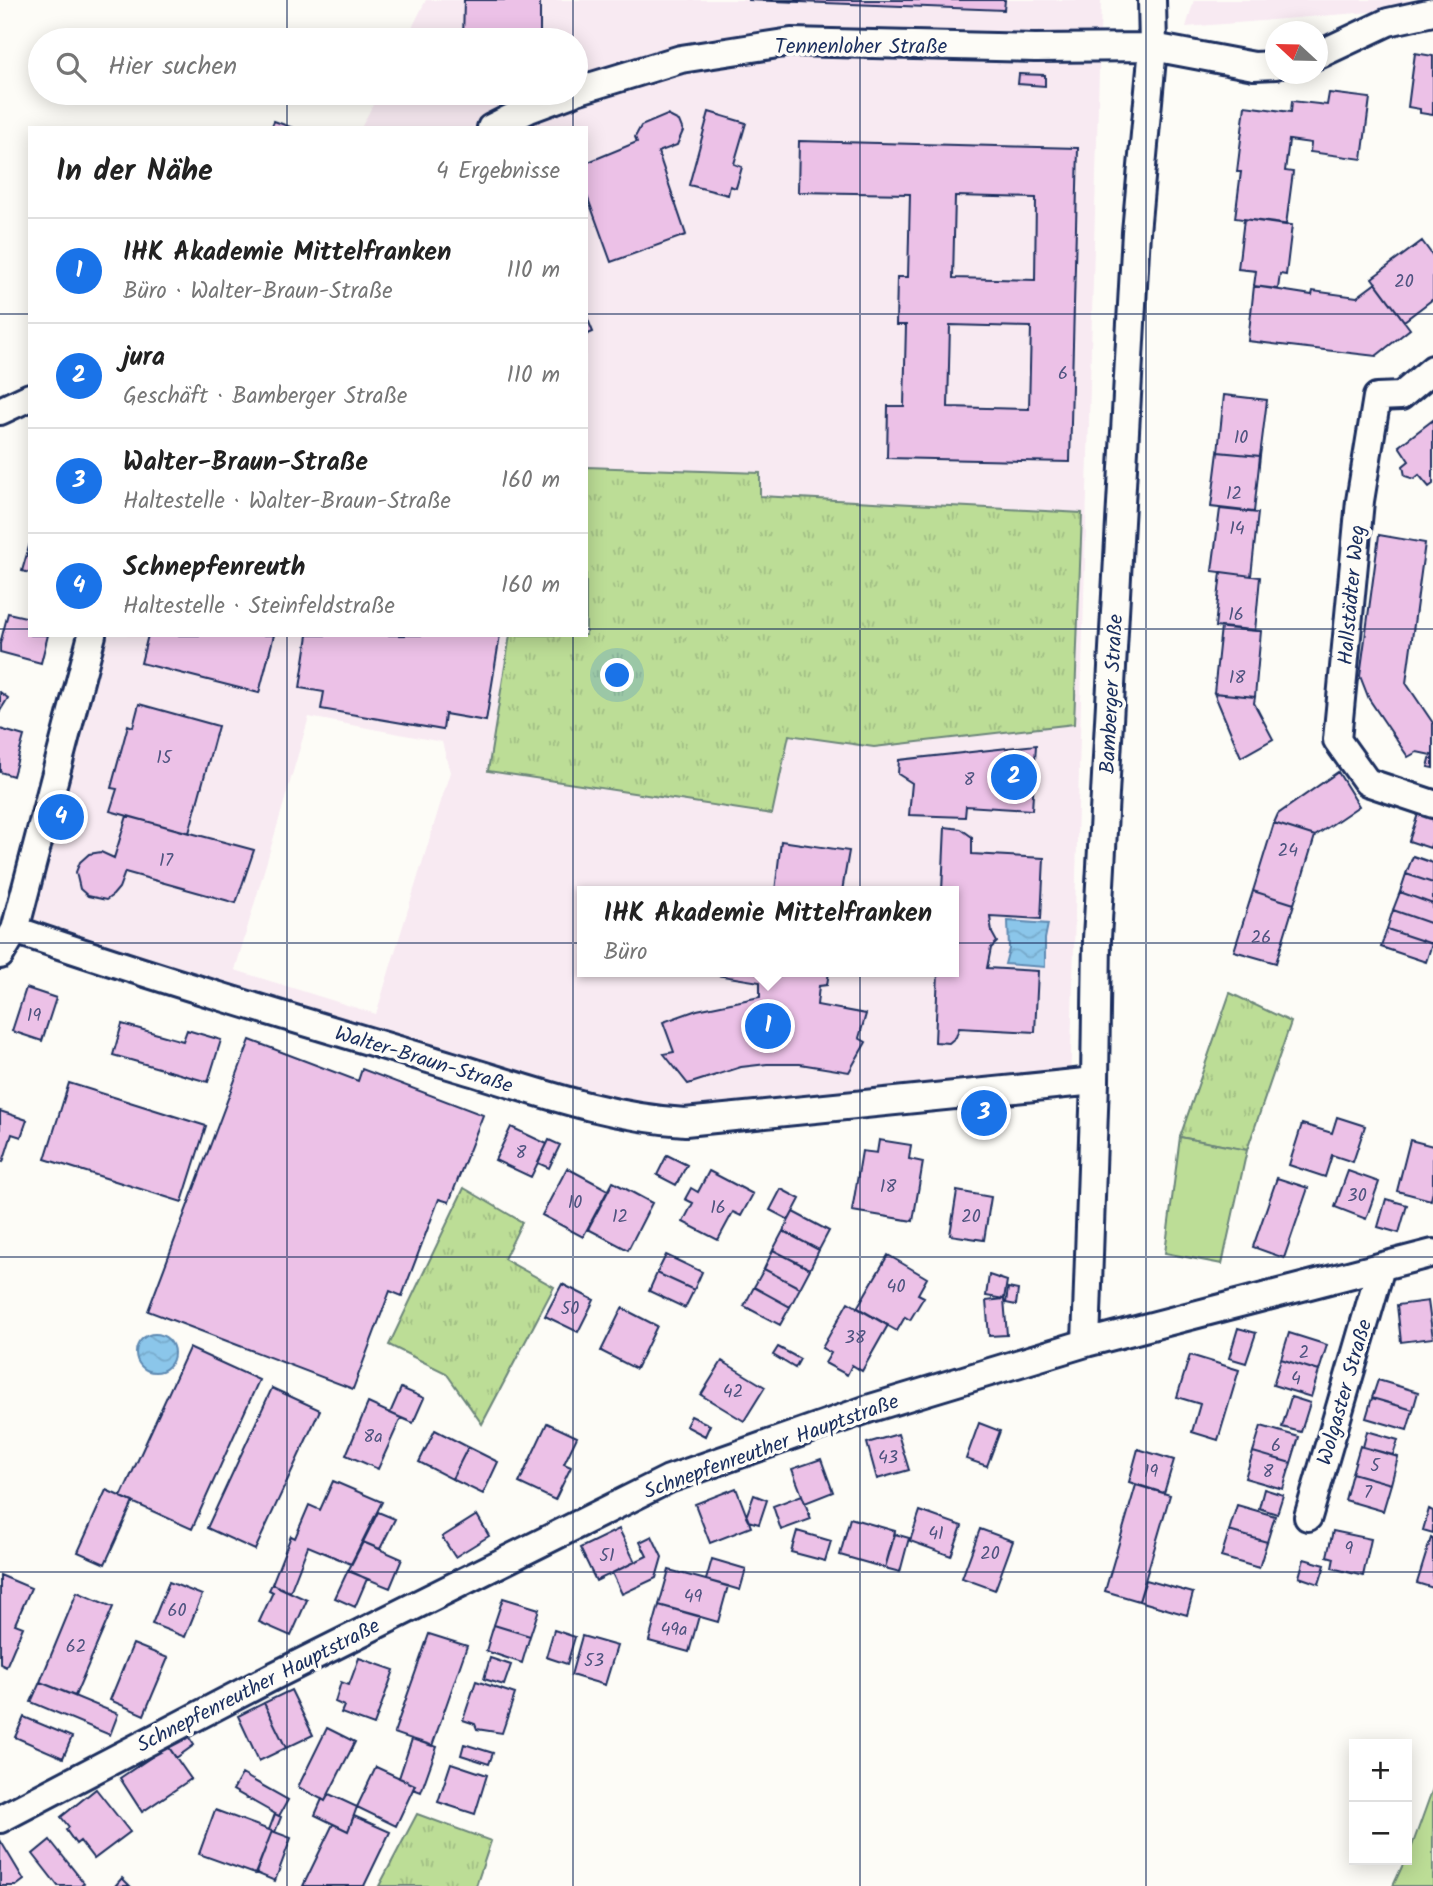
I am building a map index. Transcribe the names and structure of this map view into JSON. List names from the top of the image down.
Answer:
{
  "streets": {
    "street": [
      "Tennenloher Straße",
      "Hallstädter Weg",
      "Bamberger Straße",
      "Walter-Braun-Straße",
      "Wolgaster Straße",
      "Schnepfenreuther Hauptstraße"
    ]
  },
  "crossings": [
    ["Tennenloher Straße", "Bamberger Straße"],
    ["Bamberger Straße", "Walter-Braun-Straße"],
    ["Bamberger Straße", "Schnepfenreuther Hauptstraße"],
    ["Wolgaster Straße", "Schnepfenreuther Hauptstraße"]
  ],
  "house_numbers": [
    "20",
    "6",
    "10",
    "12",
    "14",
    "16",
    "18",
    "15",
    "8",
    "24",
    "17",
    "26",
    "19",
    "8",
    "18",
    "30",
    "10",
    "16",
    "12",
    "20",
    "40",
    "50",
    "38",
    "2",
    "4",
    "42",
    "8a",
    "6",
    "43",
    "5",
    "19",
    "8",
    "7",
    "41",
    "9",
    "20",
    "51",
    "49",
    "60",
    "49a",
    "62",
    "53"
  ],
  "north": "left",
  "page": {
    "search": "Hier suchen",
    "heading": ["In der Nähe", "4 Ergebnisse"],
    "list": [
      {
        "mark": "1",
        "name": "IHK Akademie Mittelfranken",
        "note": "Büro · Walter-Braun-Straße",
        "value": "110 m"
      },
      {
        "mark": "2",
        "name": "jura",
        "note": "Geschäft · Bamberger Straße",
        "value": "110 m"
      },
      {
        "mark": "3",
        "name": "Walter-Braun-Straße",
        "note": "Haltestelle · Walter-Braun-Straße",
        "value": "160 m"
      },
      {
        "mark": "4",
        "name": "Schnepfenreuth",
        "note": "Haltestelle · Steinfeldstraße",
        "value": "160 m"
      }
    ],
    "pins": [
      "2",
      "4",
      "1",
      "3"
    ],
    "popup": ["IHK Akademie Mittelfranken", "Büro"],
    "map_buttons": ["+", "−"]
  }
}
